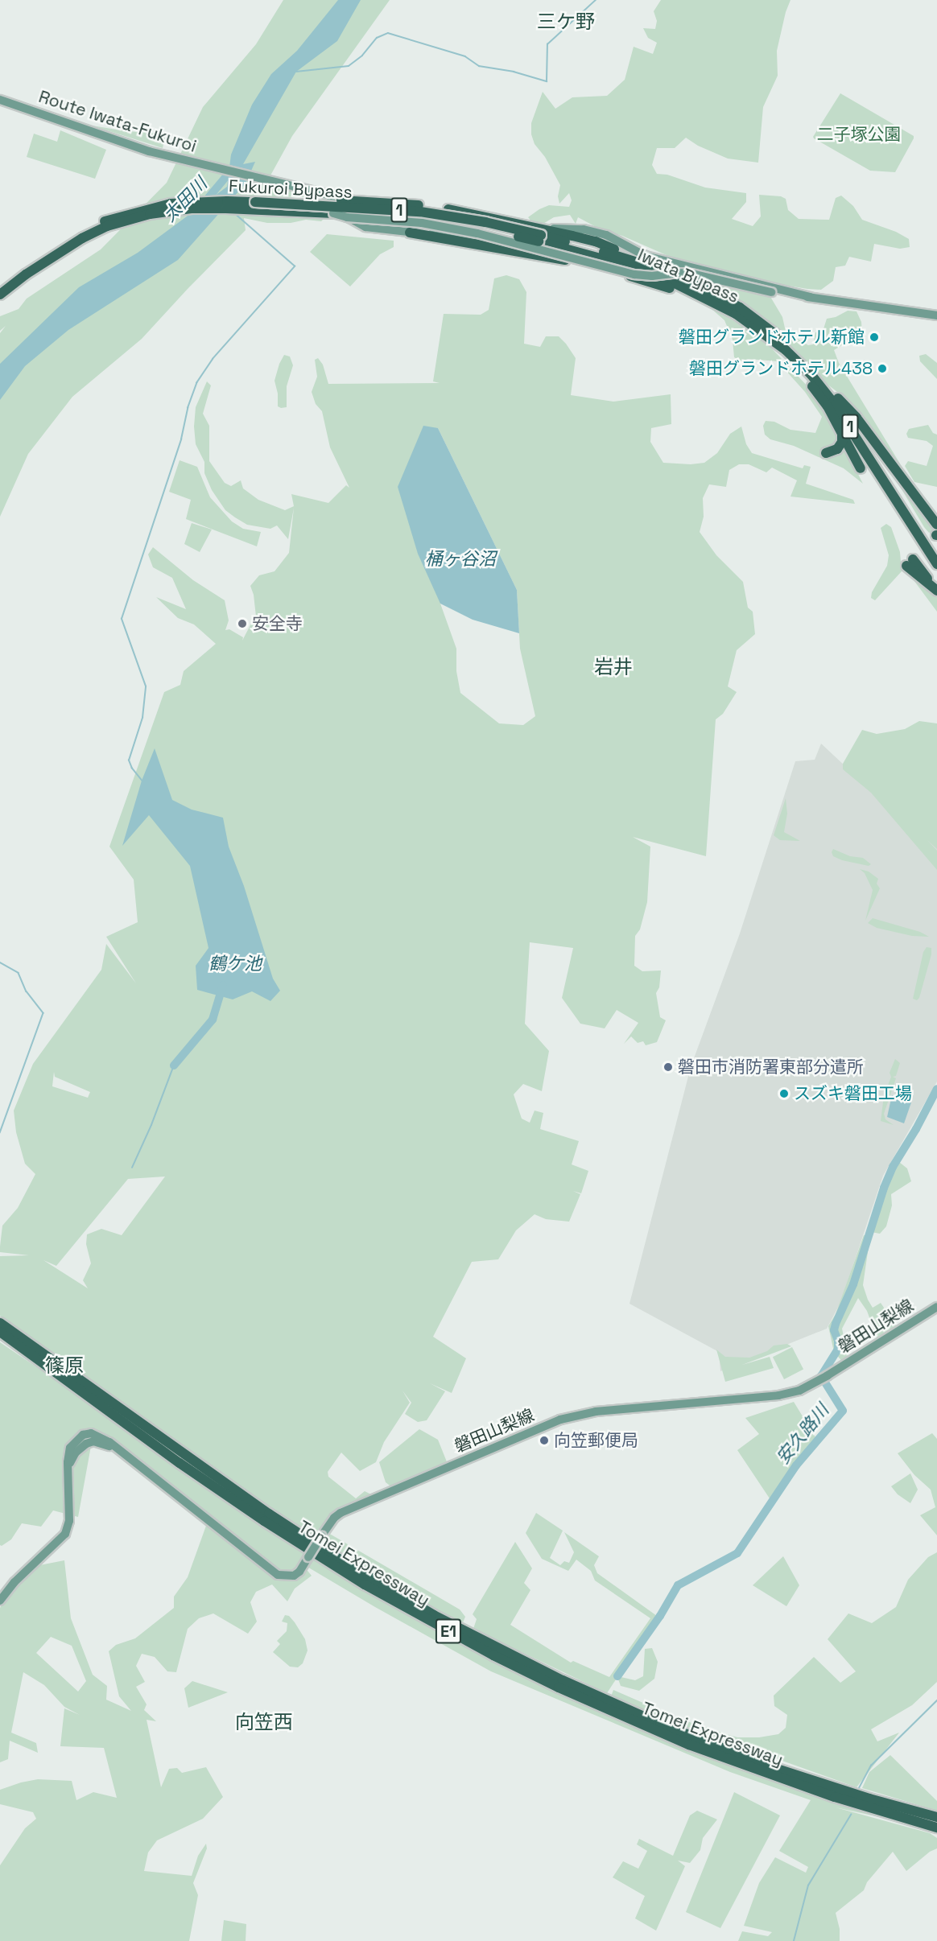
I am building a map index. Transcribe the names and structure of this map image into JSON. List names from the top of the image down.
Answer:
{
  "streets": {
    "highway": [
      "Fukuroi Bypass",
      "1",
      "Iwata Bypass",
      "Tomei Expressway",
      "E1"
    ],
    "main road": ["Route Iwata-Fukuroi", "磐田山梨線"]
  },
  "crossings": [
    ["Route Iwata-Fukuroi", "1"],
    ["Fukuroi Bypass", "1"],
    ["Fukuroi Bypass", "Iwata Bypass"],
    ["1", "Iwata Bypass"]
  ],
  "districts": [
    "三ケ野",
    "岩井",
    "篠原",
    "向笠西"
  ],
  "water": [
    "太田川",
    "桶ヶ谷沼",
    "鶴ケ池",
    "安久路川"
  ],
  "parks": ["二子塚公園"],
  "places": [
    "磐田グランドホテル新館",
    "磐田グランドホテル438",
    "安全寺",
    "磐田市消防署東部分遣所",
    "スズキ磐田工場",
    "向笠郵便局"
  ]
}
